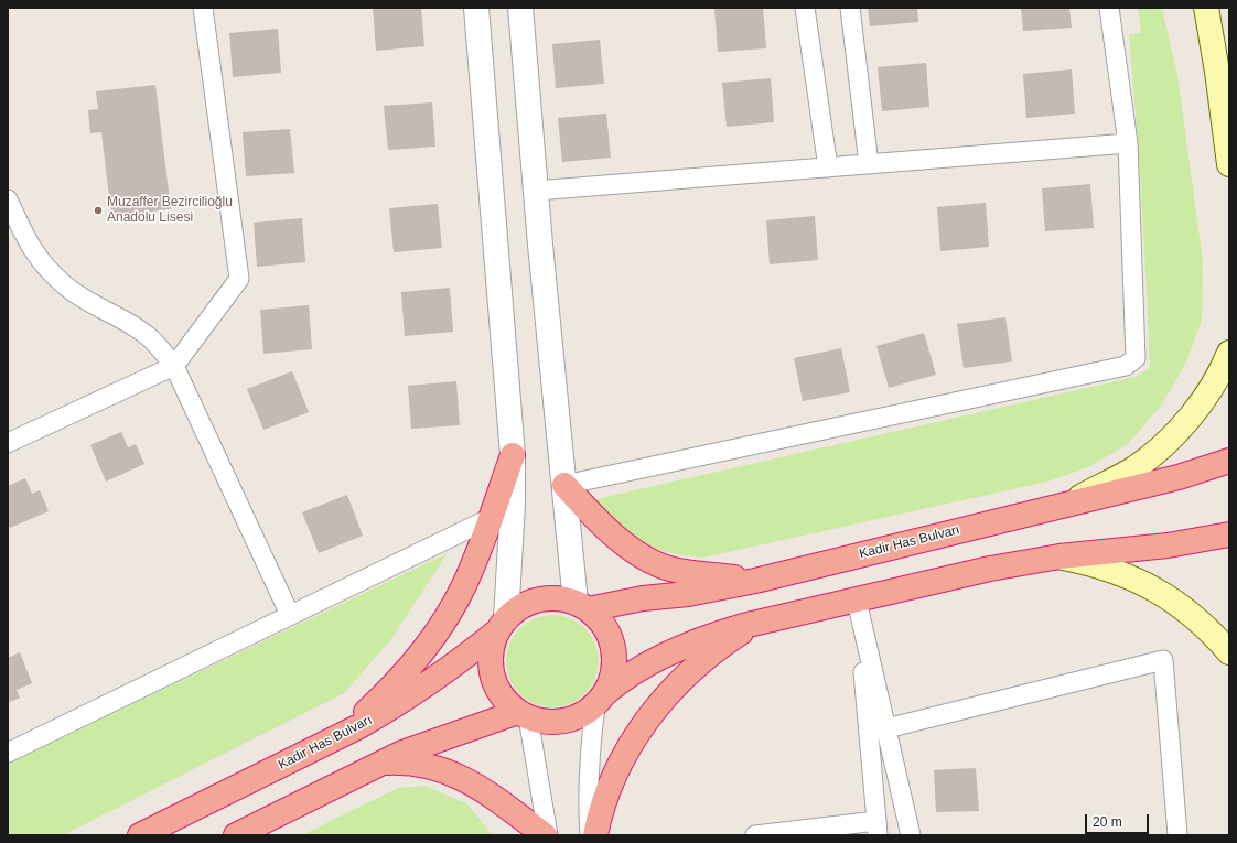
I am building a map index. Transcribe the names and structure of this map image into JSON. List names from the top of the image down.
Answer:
{
  "streets": {
    "highway": ["Kadir Has Bulvarı"]
  },
  "places": ["Muzaffer Bezircilioğlu Anadolu Lisesi"],
  "scale_bar": "20 m"
}
